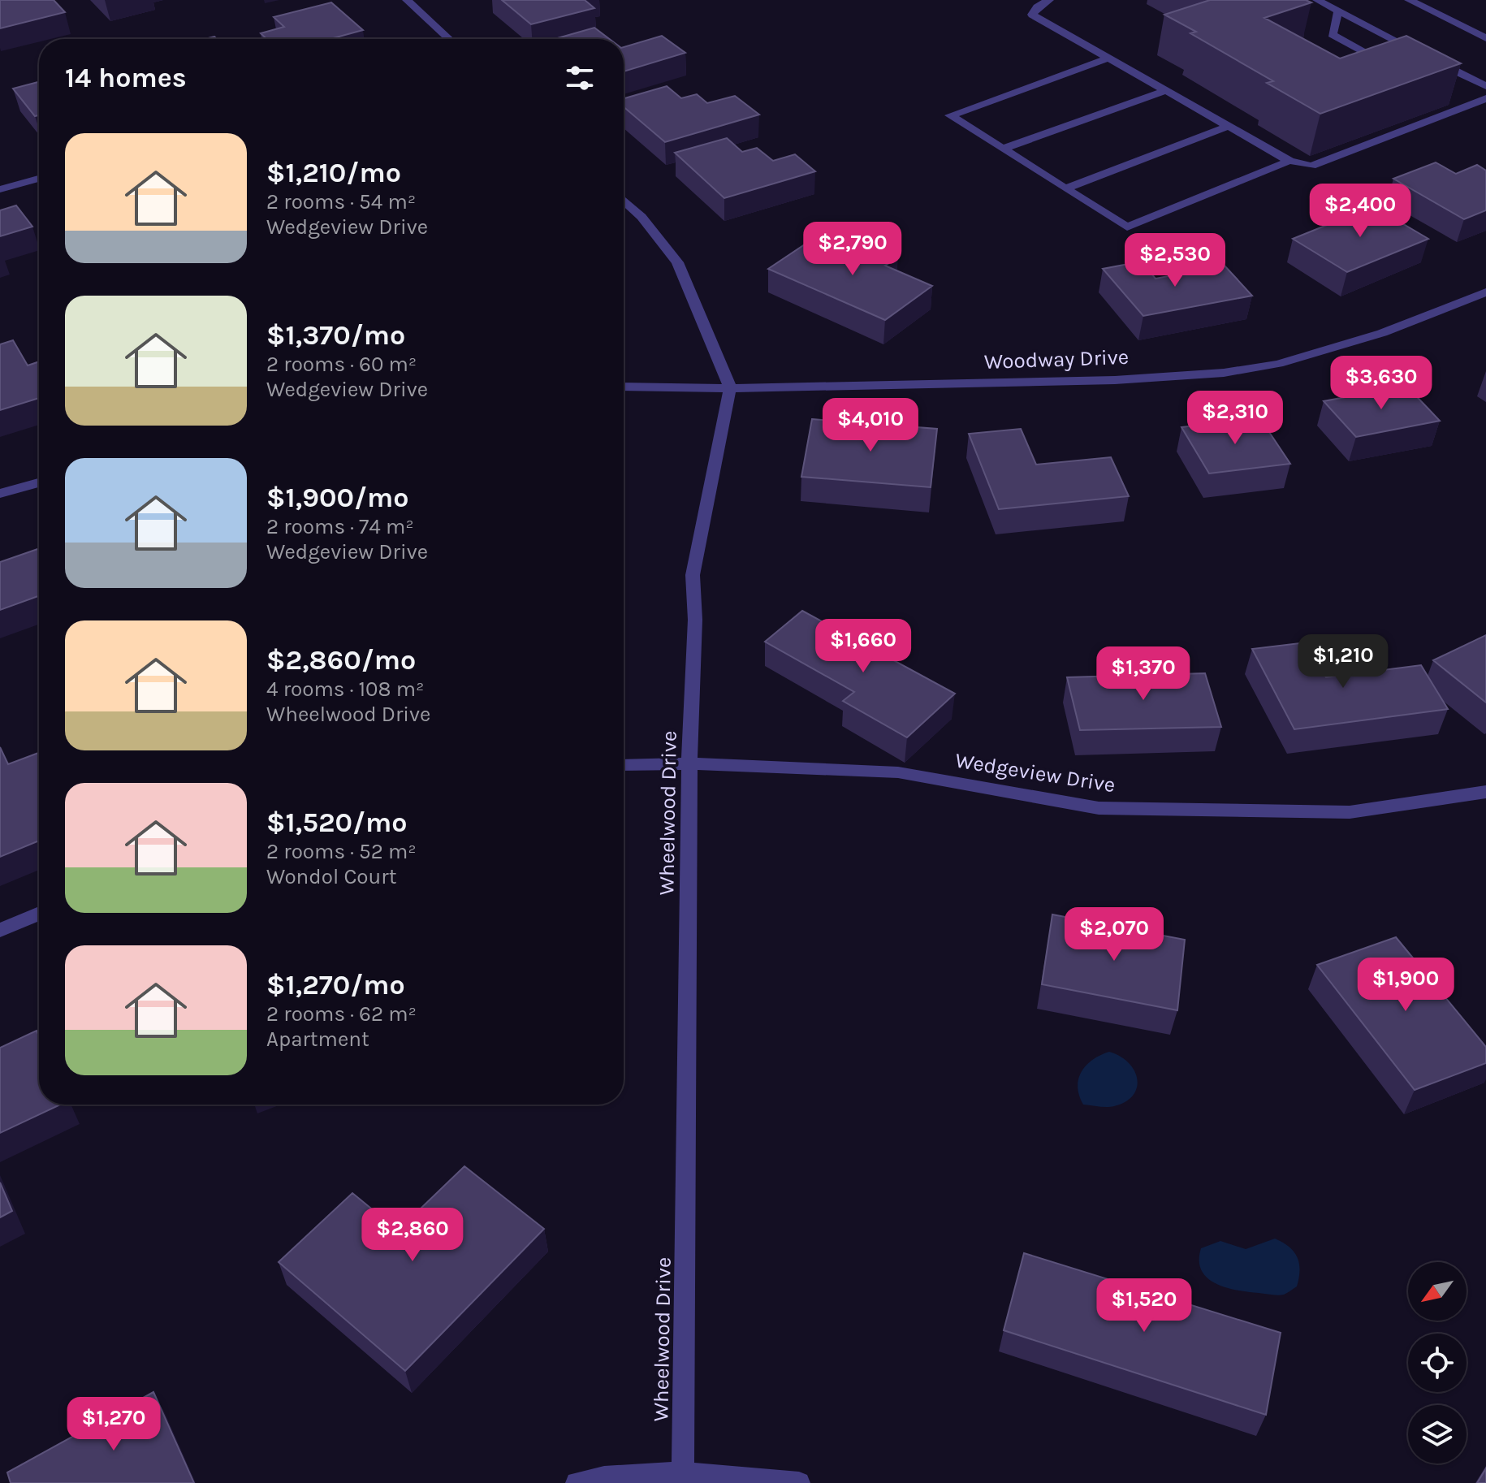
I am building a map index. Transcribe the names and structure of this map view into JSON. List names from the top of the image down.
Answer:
{
  "streets": {
    "street": ["Woodway Drive", "Wedgeview Drive", "Wheelwood Drive"]
  },
  "crossings": [
    ["Woodway Drive", "Wheelwood Drive"],
    ["Wedgeview Drive", "Wheelwood Drive"]
  ],
  "north": "bottom left",
  "page": {
    "heading": "14 homes",
    "list": [
      {
        "name": "$1,210/mo",
        "note": "2 rooms · 54 m² · Wedgeview Drive"
      },
      {
        "name": "$1,370/mo",
        "note": "2 rooms · 60 m² · Wedgeview Drive"
      },
      {
        "name": "$1,900/mo",
        "note": "2 rooms · 74 m² · Wedgeview Drive"
      },
      {
        "name": "$2,860/mo",
        "note": "4 rooms · 108 m² · Wheelwood Drive"
      },
      {
        "name": "$1,520/mo",
        "note": "2 rooms · 52 m² · Wondol Court"
      },
      {
        "name": "$1,270/mo",
        "note": "2 rooms · 62 m² · Apartment"
      }
    ],
    "price": [
      "$2,400",
      "$2,790",
      "$2,530",
      "$3,630",
      "$2,310",
      "$4,010",
      "$1,660",
      "$1,210",
      "$1,370",
      "$2,070",
      "$1,900",
      "$2,860",
      "$1,520",
      "$1,270"
    ]
  }
}
